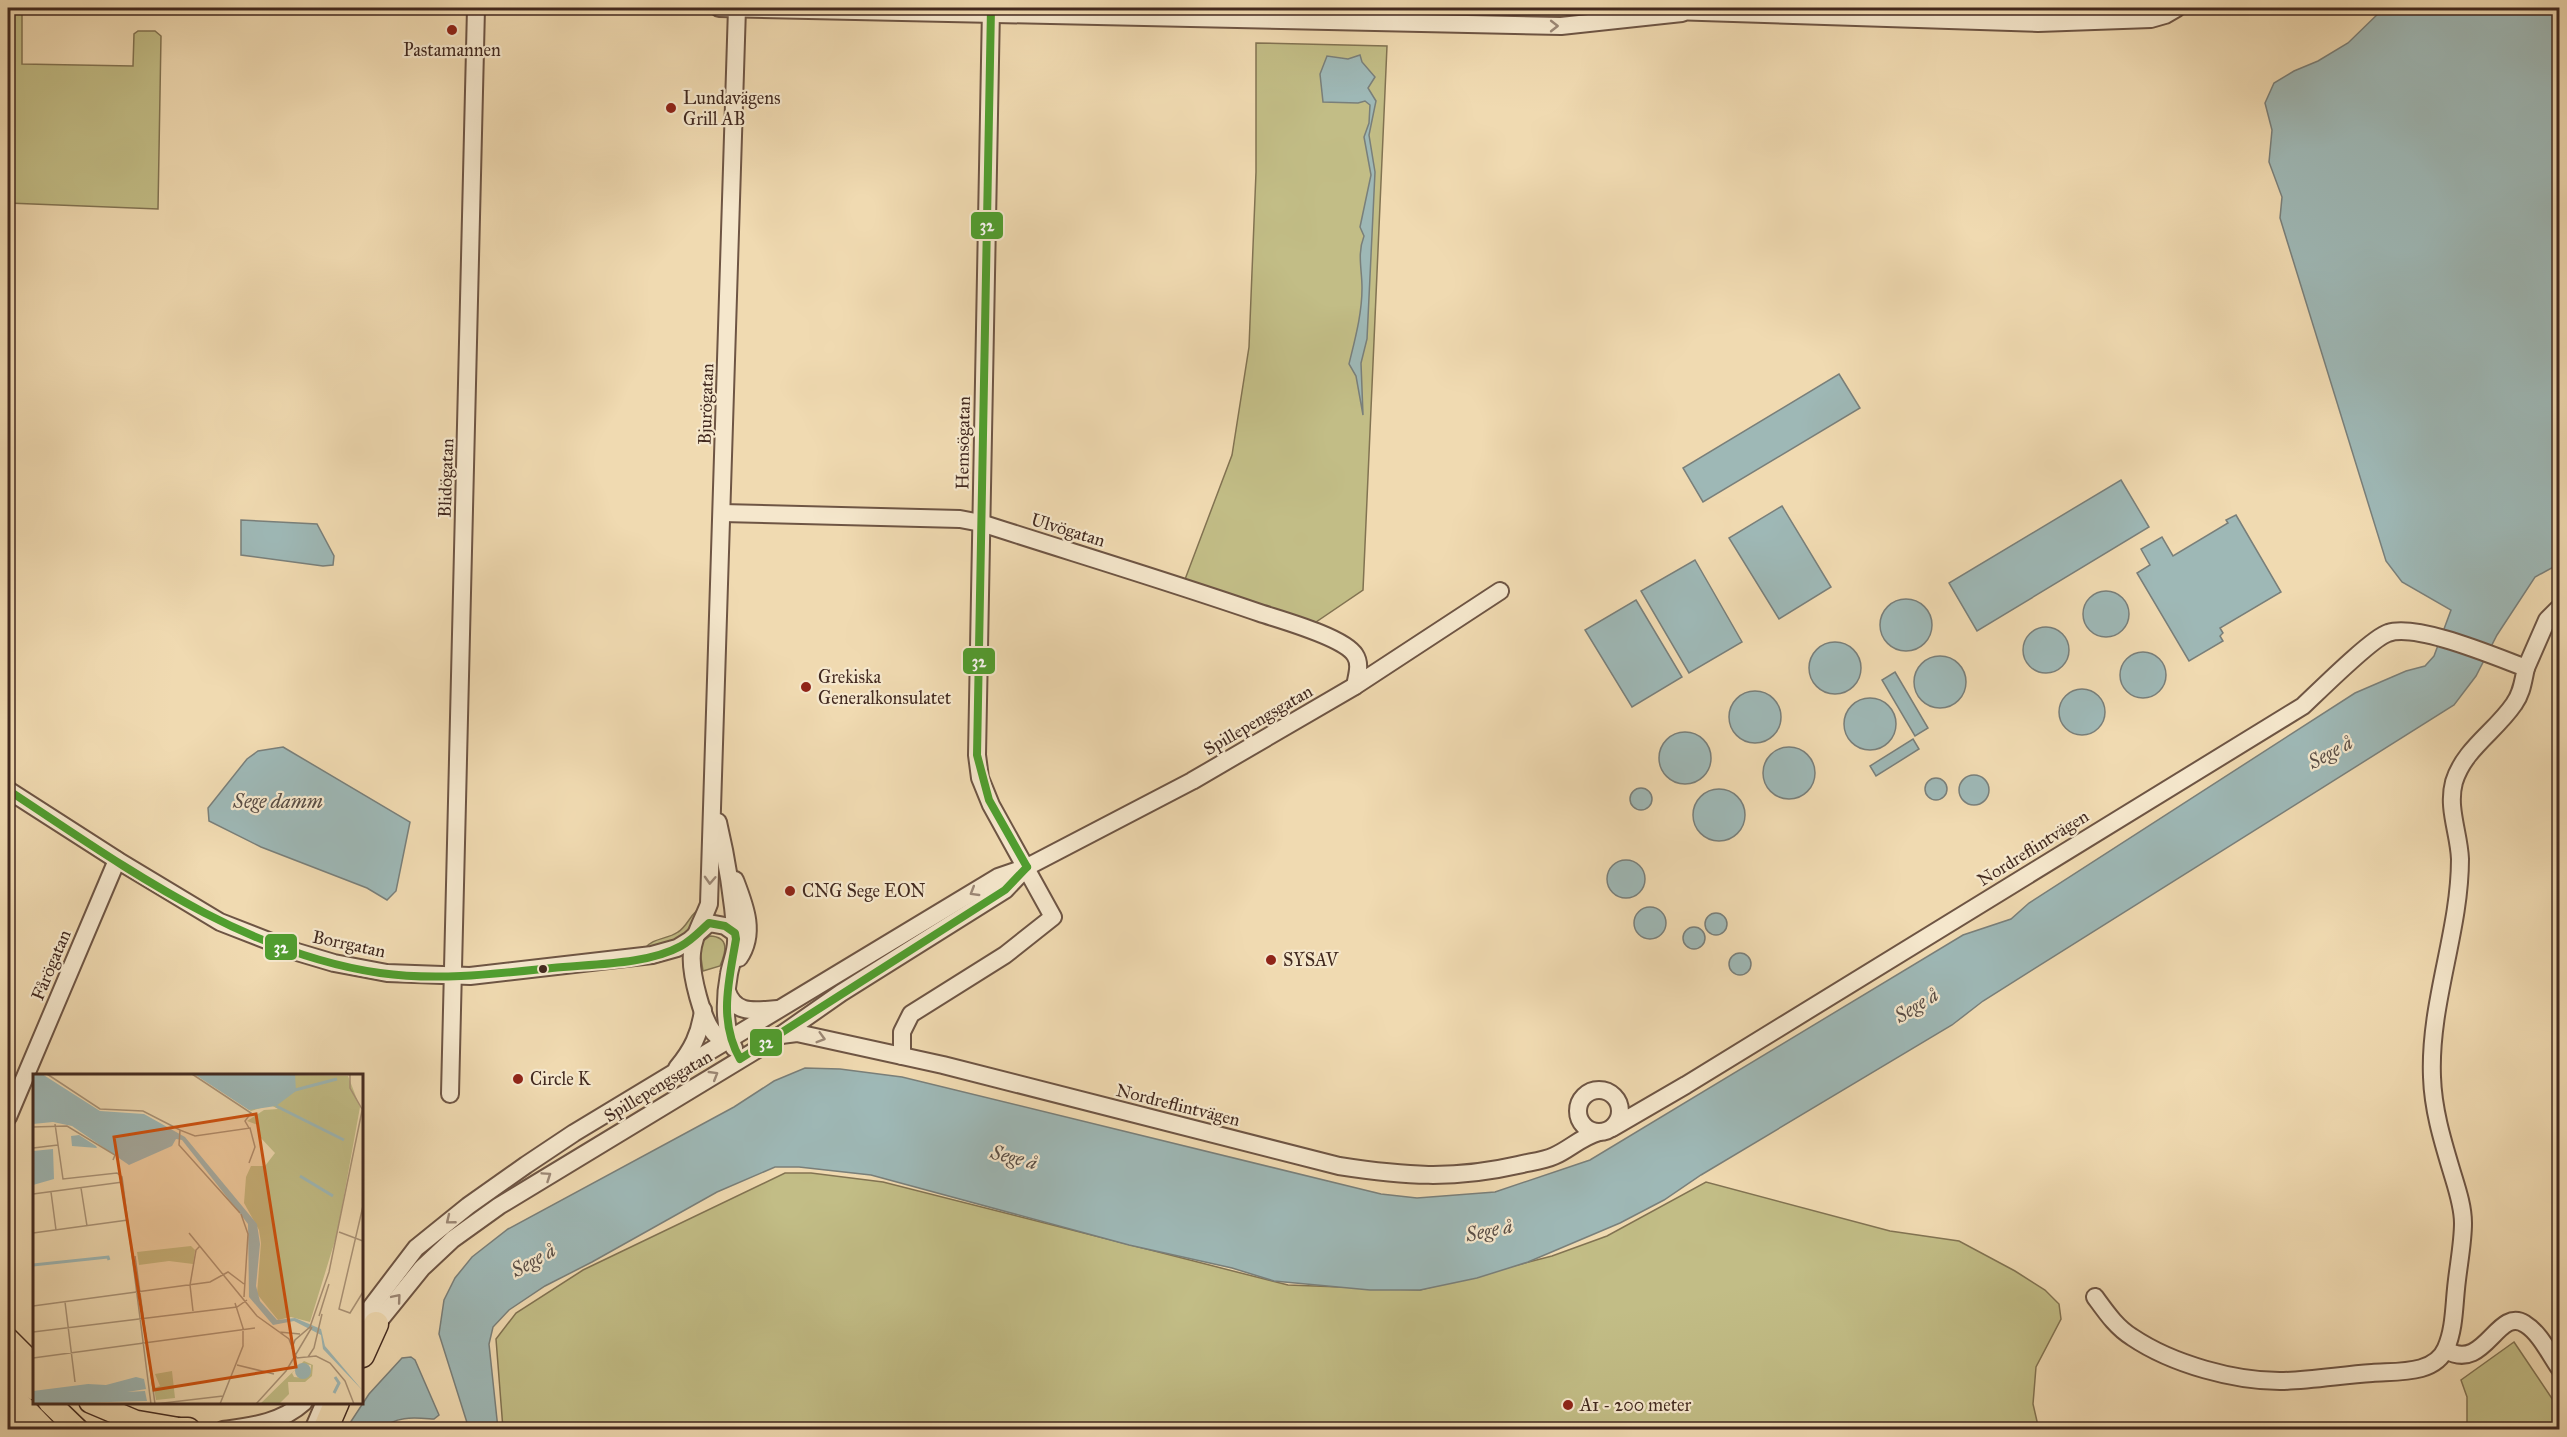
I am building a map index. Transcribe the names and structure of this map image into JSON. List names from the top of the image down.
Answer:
{
  "streets": {
    "street": [
      "Bjurögatan",
      "Hemsögatan",
      "Blidögatan",
      "Ulvögatan",
      "Spillepengsgatan",
      "Nordreflintvägen",
      "Borrgatan",
      "Fårögatan"
    ]
  },
  "crossings": [
    ["Bjurögatan", "Ulvögatan"],
    ["Bjurögatan", "Spillepengsgatan"],
    ["Bjurögatan", "Borrgatan"],
    ["Hemsögatan", "Ulvögatan"],
    ["Hemsögatan", "Spillepengsgatan"],
    ["Hemsögatan", "Nordreflintvägen"],
    ["Blidögatan", "Borrgatan"],
    ["Ulvögatan", "Spillepengsgatan"],
    ["Spillepengsgatan", "Nordreflintvägen"],
    ["Borrgatan", "Fårögatan"]
  ],
  "water": ["Sege å", "Sege damm"],
  "places": [
    "Pastamannen",
    "Lundavägens Grill AB",
    "Grekiska Generalkonsulatet",
    "CNG Sege EON",
    "SYSAV",
    "Circle K",
    "A1 - 200 meter"
  ],
  "lines": ["transit line 32"]
}
